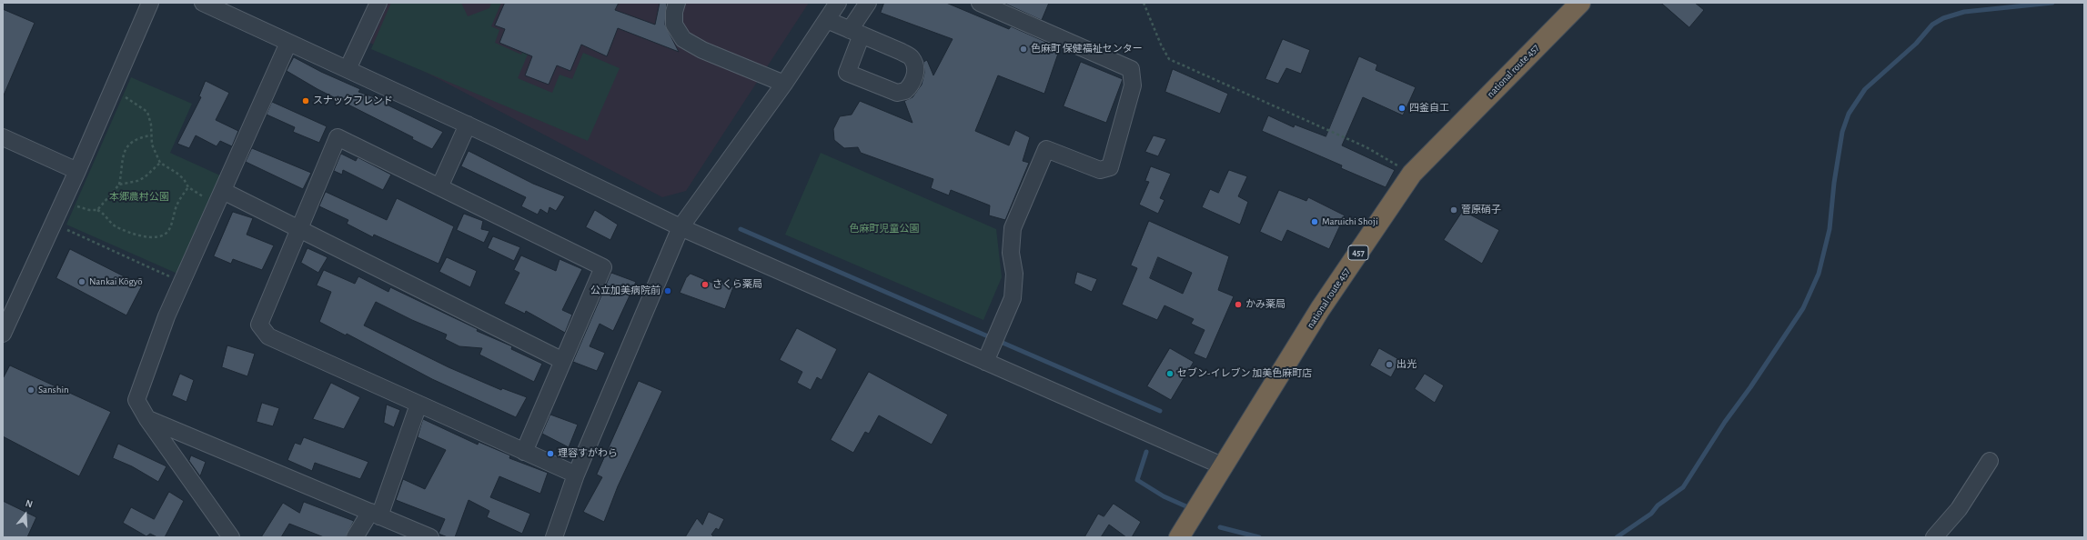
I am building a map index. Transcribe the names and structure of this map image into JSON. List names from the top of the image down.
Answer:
{
  "streets": {
    "highway": ["national route 457", "457"]
  },
  "parks": ["本郷農村公園", "色麻町児童公園"],
  "places": [
    "色麻町 保健福祉センター",
    "スナックフレンド",
    "四釜自工",
    "菅原硝子",
    "Maruichi Shoji",
    "Nankai Kōgyō",
    "さくら薬局",
    "公立加美病院前",
    "かみ薬局",
    "出光",
    "セブン-イレブン 加美色麻町店",
    "Sanshin",
    "理容すがわら"
  ],
  "north": "top"
}
